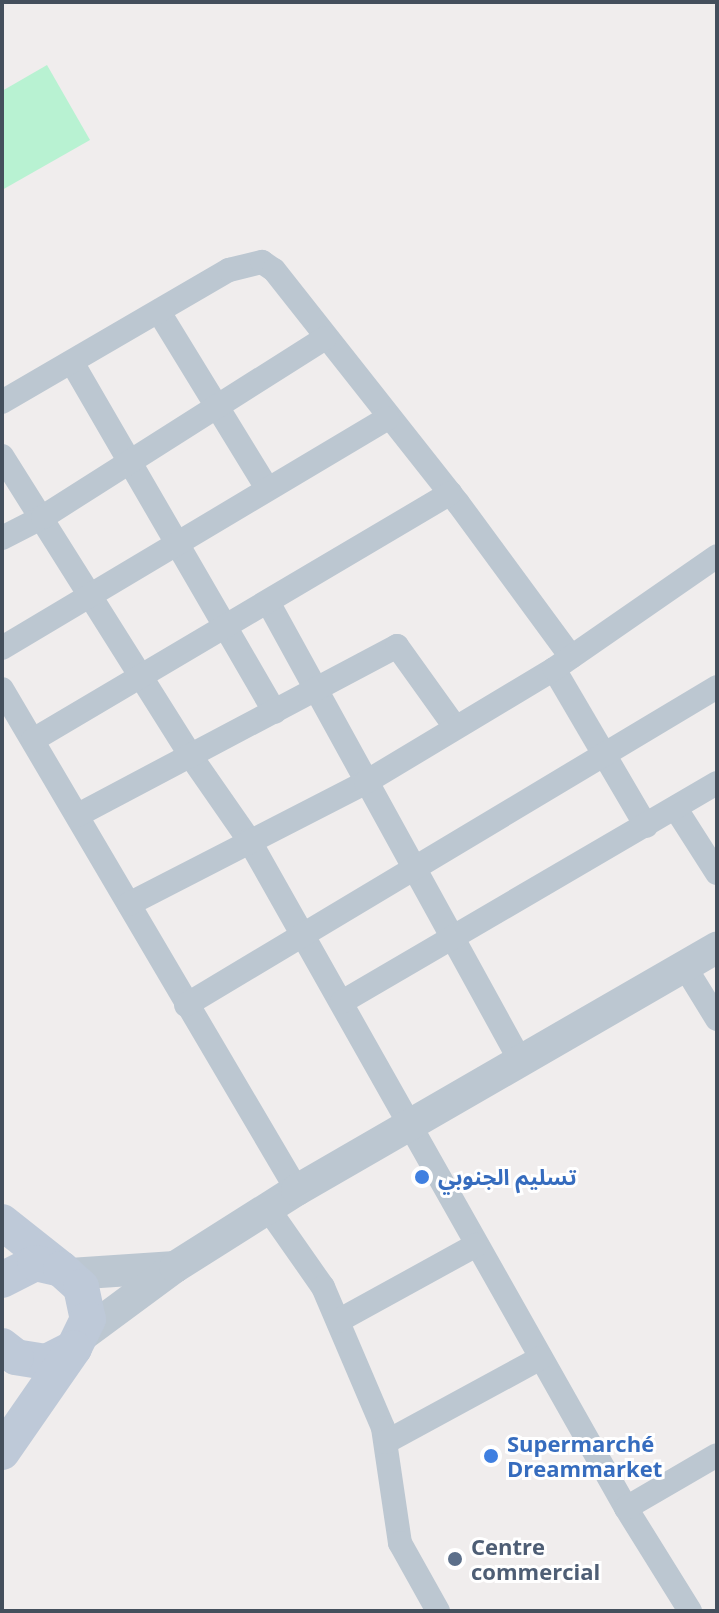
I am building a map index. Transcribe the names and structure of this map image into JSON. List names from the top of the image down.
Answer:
{
  "places": ["تسليم الجنوبي", "Supermarché Dreammarket", "Centre commercial"]
}
